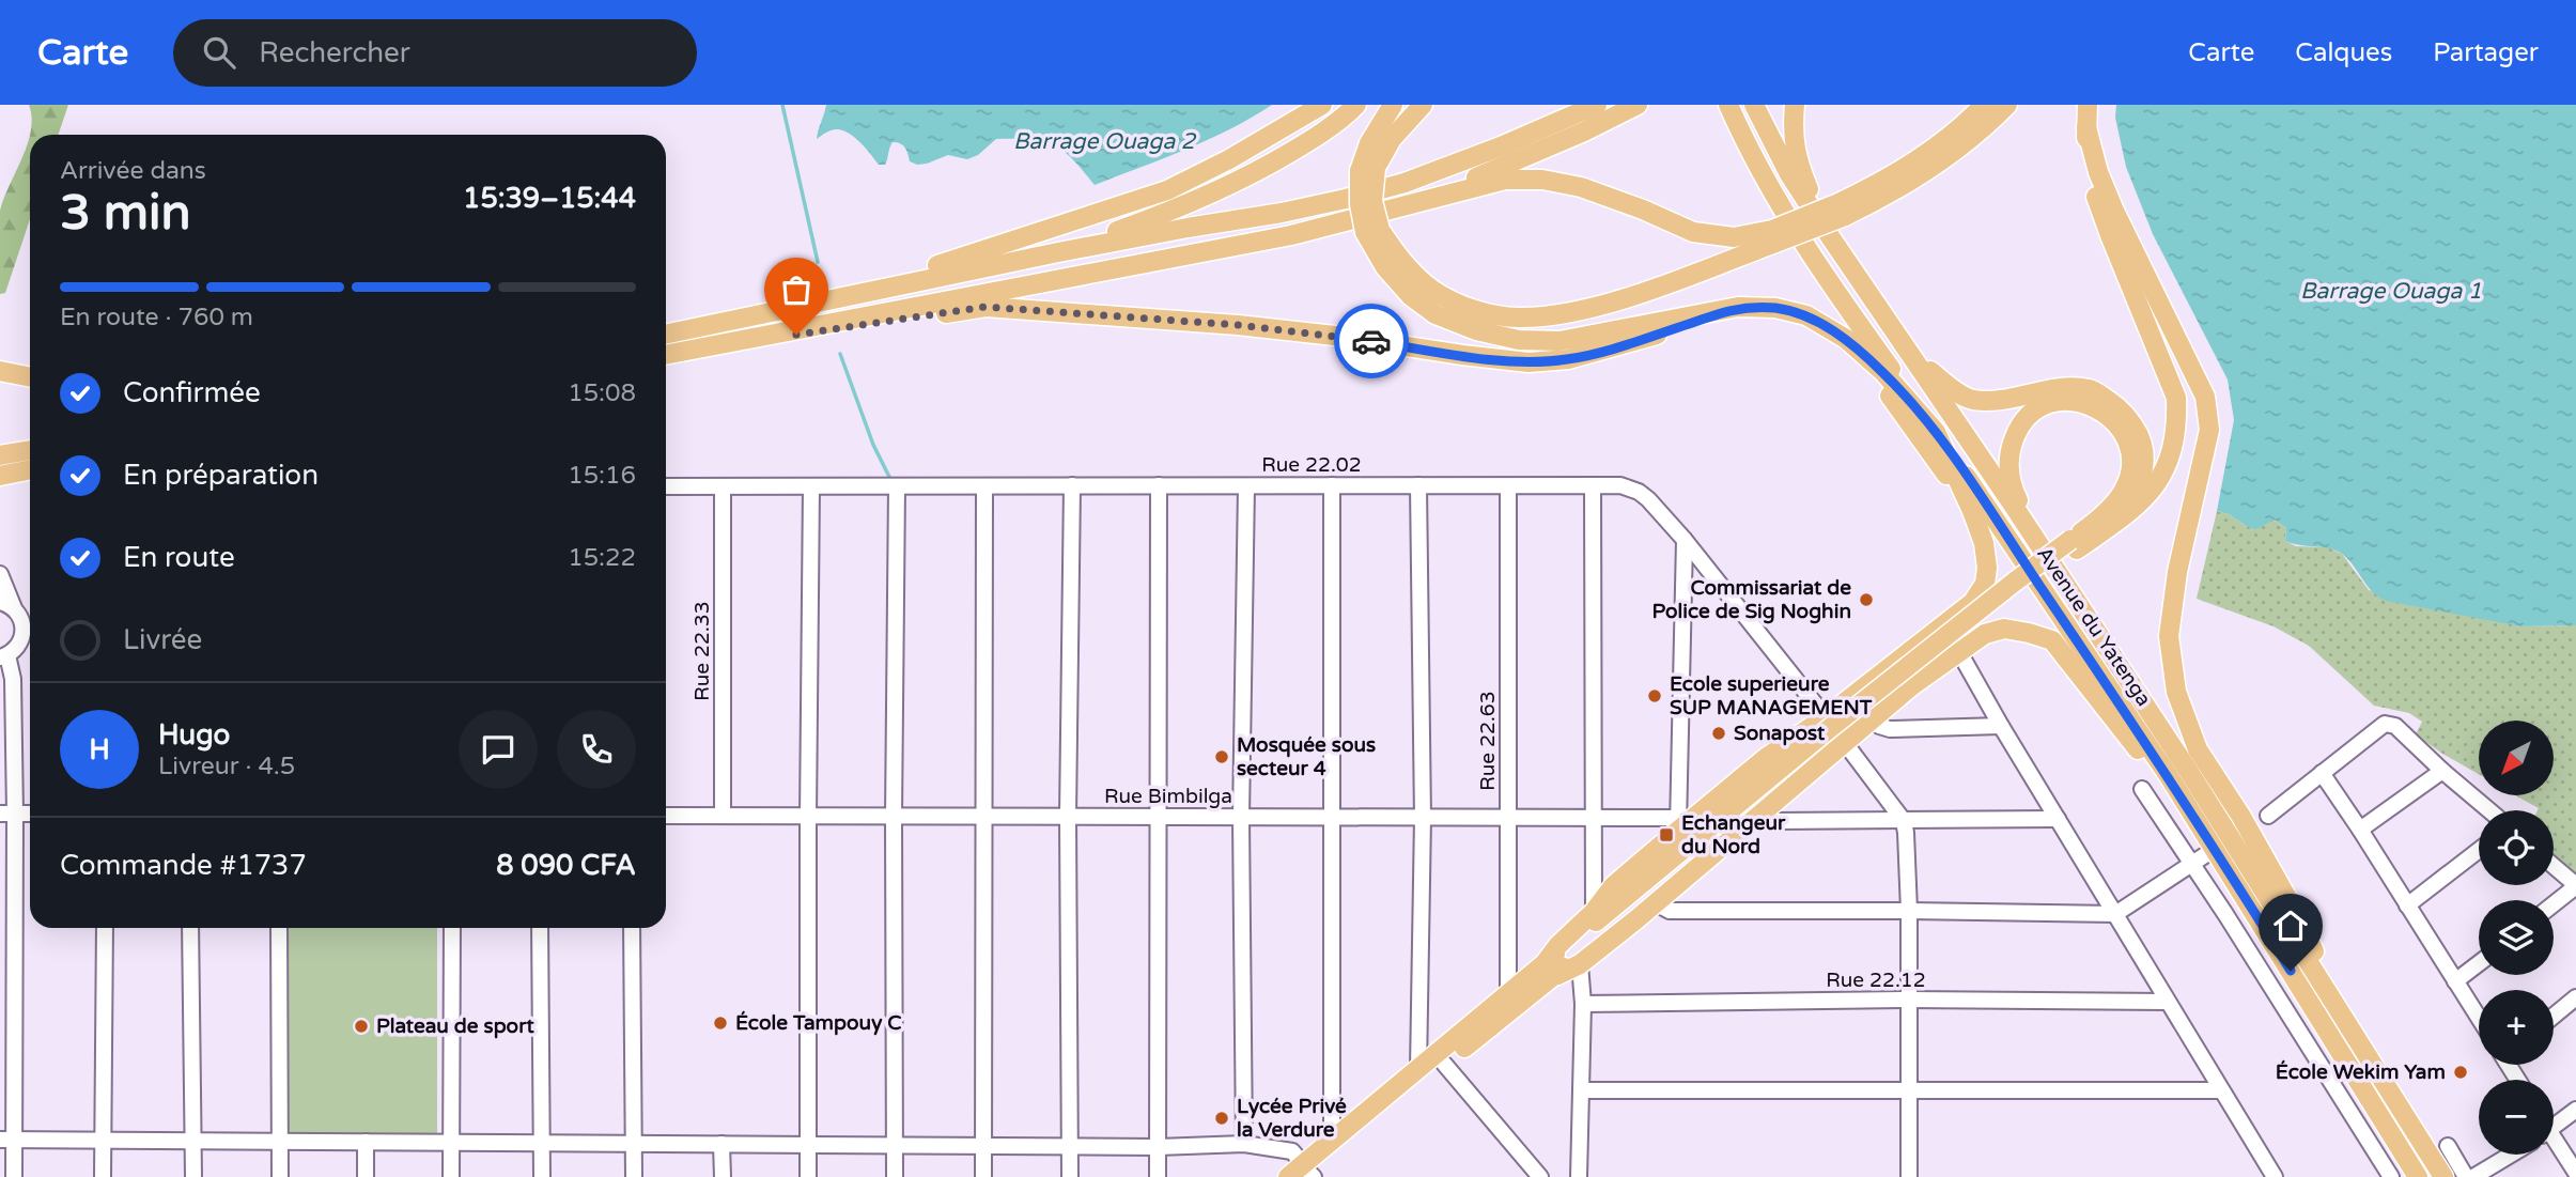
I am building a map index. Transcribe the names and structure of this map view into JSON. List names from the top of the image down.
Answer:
{
  "streets": {
    "main road": ["Avenue du Yatenga"],
    "street": [
      "Rue 22.02",
      "Rue 22.33",
      "Rue 22.63",
      "Rue Bimbilga",
      "Rue 22.12"
    ]
  },
  "crossings": [
    ["Rue 22.02", "Rue 22.33"],
    ["Rue 22.02", "Rue 22.63"],
    ["Rue 22.33", "Rue Bimbilga"],
    ["Rue 22.63", "Rue Bimbilga"]
  ],
  "water": ["Barrage Ouaga 2", "Barrage Ouaga 1"],
  "places": {
    "other": [
      "Commissariat de Police de Sig Noghin",
      "Ecole superieure SUP MANAGEMENT",
      "Sonapost",
      "Mosquée sous secteur 4",
      "École Tampouy C",
      "Plateau de sport",
      "École Wekim Yam",
      "Lycée Privé la Verdure"
    ],
    "transit": ["Echangeur du Nord"]
  },
  "north": "bottom left",
  "page": {
    "header": "Carte",
    "search": "Rechercher",
    "nav": ["Carte", "Calques", "Partager"],
    "heading": ["3 min", "Arrivée dans", "15:39–15:44"],
    "panel": [
      "Hugo",
      "Livreur · 4.5",
      "Commande #1737",
      "8 090 CFA"
    ],
    "bar": "En route · 760 m",
    "list": [
      ["Confirmée", "15:08"],
      ["En préparation", "15:16"],
      ["En route", "15:22"],
      "Livrée"
    ],
    "round": "H",
    "map_buttons": ["+", "−"]
  }
}
